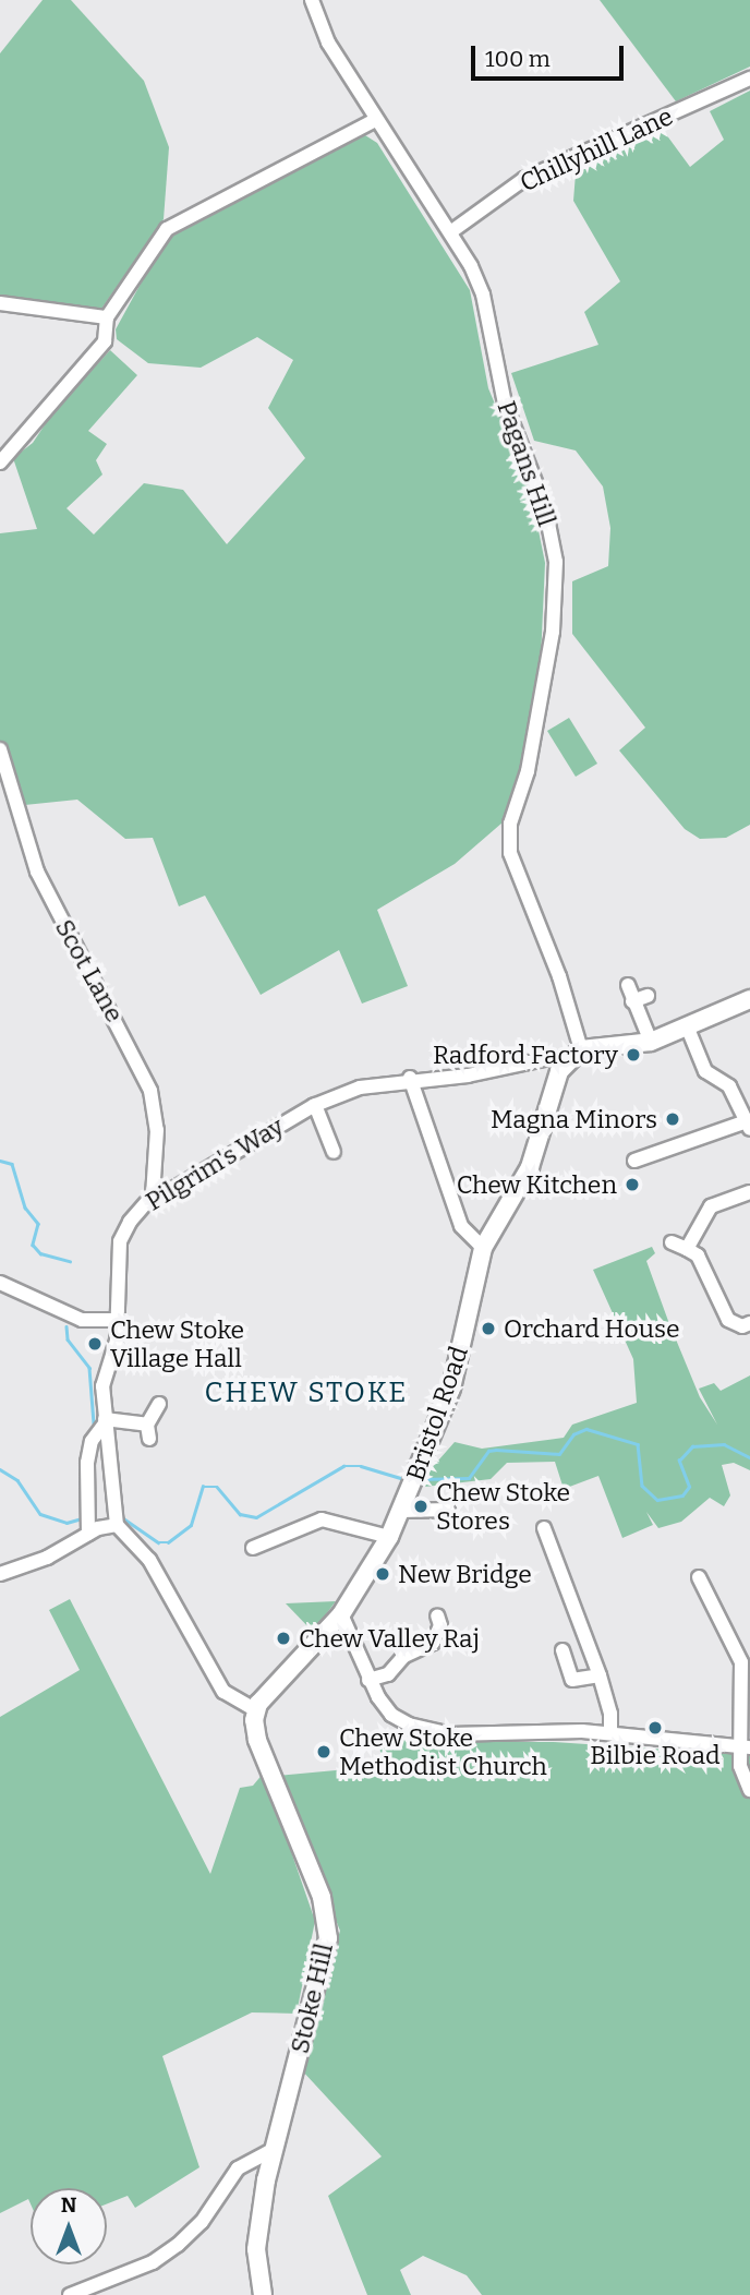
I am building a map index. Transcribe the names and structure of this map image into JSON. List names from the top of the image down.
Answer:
{
  "streets": {
    "main road": ["Bristol Road", "Stoke Hill"],
    "street": [
      "Chillyhill Lane",
      "Pagans Hill",
      "Scot Lane",
      "Pilgrim's Way"
    ]
  },
  "crossings": [
    ["Chillyhill Lane", "Pagans Hill"],
    ["Pagans Hill", "Pilgrim's Way"],
    ["Pagans Hill", "Bristol Road"],
    ["Scot Lane", "Pilgrim's Way"],
    ["Pilgrim's Way", "Bristol Road"],
    ["Bristol Road", "Stoke Hill"]
  ],
  "districts": ["CHEW STOKE"],
  "places": [
    "Radford Factory",
    "Magna Minors",
    "Chew Kitchen",
    "Orchard House",
    "Chew Stoke Village Hall",
    "Chew Stoke Stores",
    "New Bridge",
    "Chew Valley Raj",
    "Bilbie Road",
    "Chew Stoke Methodist Church"
  ],
  "scale_bar": "100 m",
  "north": "top"
}
